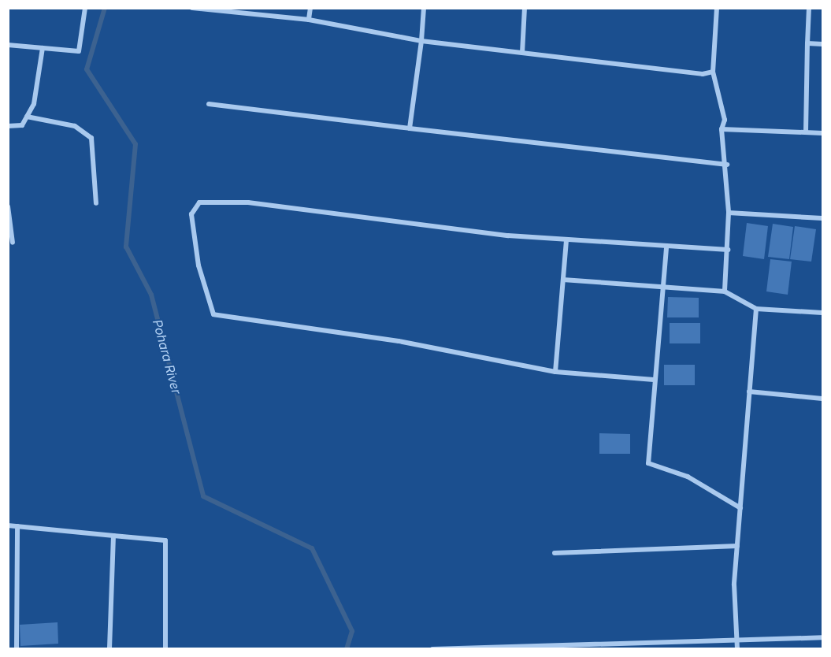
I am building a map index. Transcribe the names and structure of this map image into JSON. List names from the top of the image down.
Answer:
{
  "water": ["Pohara River"]
}
